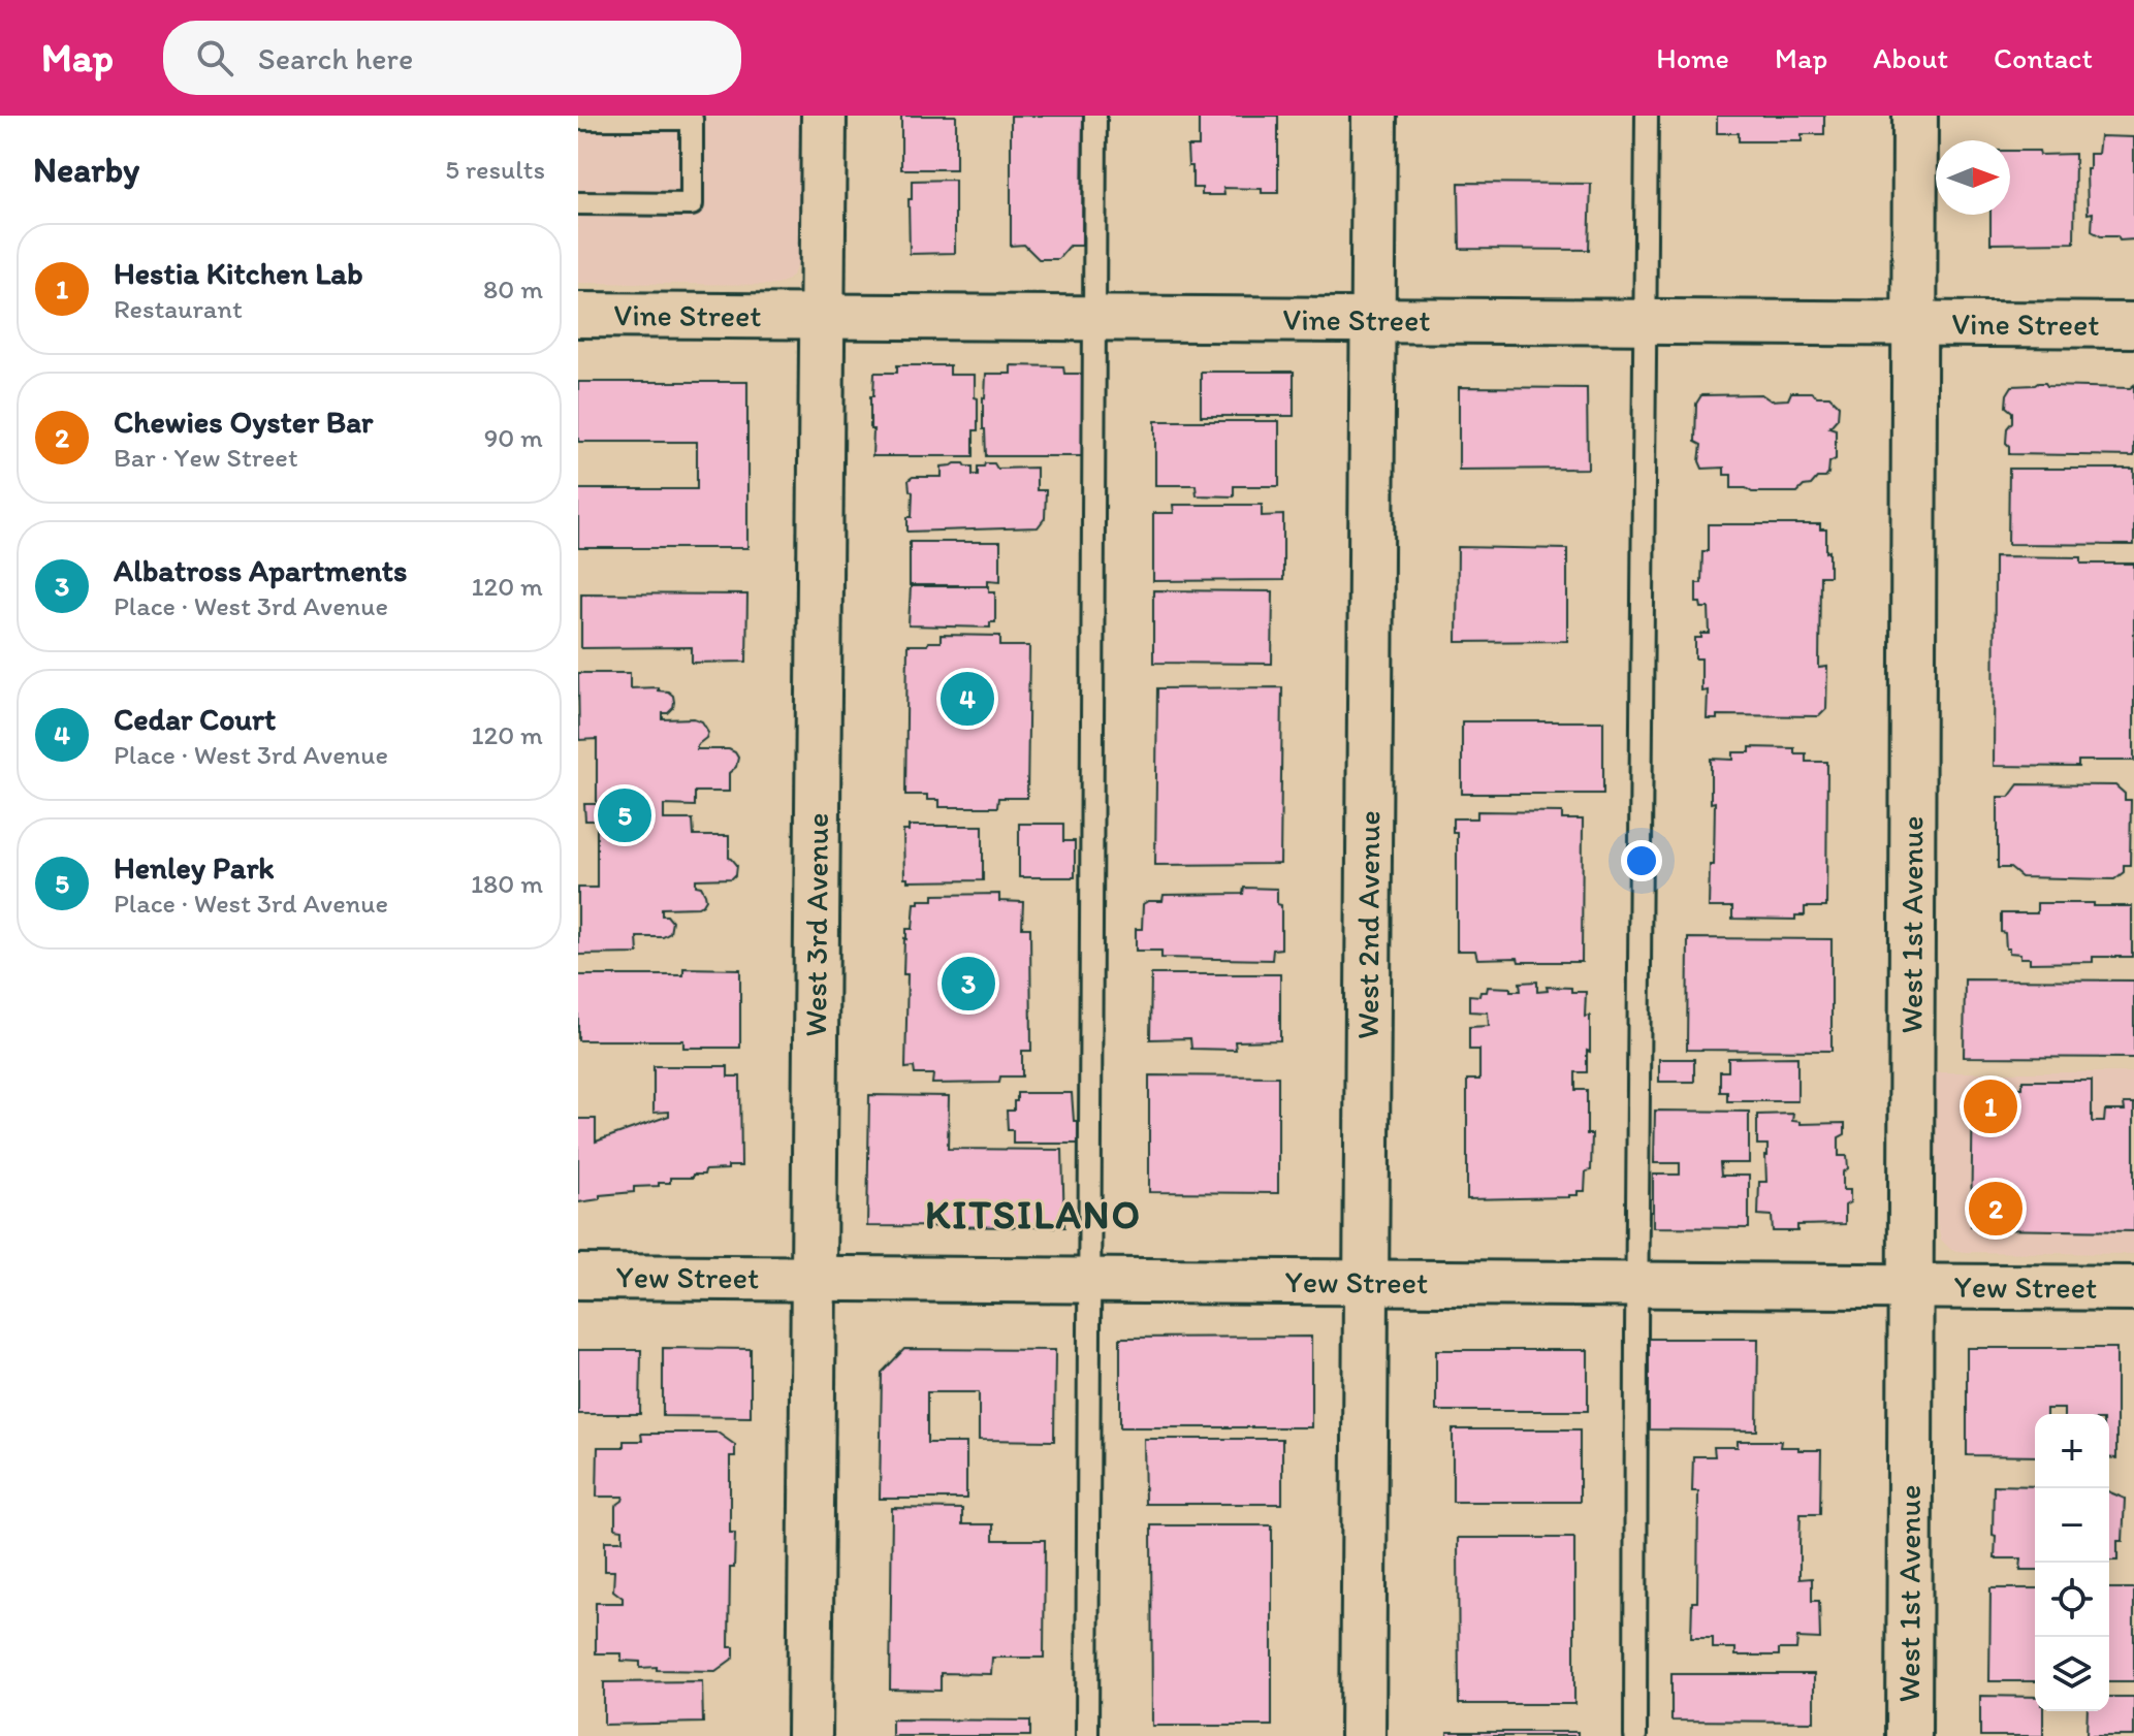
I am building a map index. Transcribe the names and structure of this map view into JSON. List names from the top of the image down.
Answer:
{
  "streets": {
    "street": [
      "Vine Street",
      "West 3rd Avenue",
      "West 2nd Avenue",
      "West 1st Avenue",
      "Yew Street"
    ]
  },
  "crossings": [
    ["Vine Street", "West 3rd Avenue"],
    ["Vine Street", "West 2nd Avenue"],
    ["Vine Street", "West 1st Avenue"],
    ["West 3rd Avenue", "Yew Street"],
    ["West 2nd Avenue", "Yew Street"],
    ["West 1st Avenue", "Yew Street"]
  ],
  "districts": ["KITSILANO"],
  "north": "right",
  "page": {
    "header": "Map",
    "search": "Search here",
    "nav": [
      "Home",
      "Map",
      "About",
      "Contact"
    ],
    "heading": ["Nearby", "5 results"],
    "list": [
      {
        "mark": "1",
        "name": "Hestia Kitchen Lab",
        "note": "Restaurant",
        "value": "80 m"
      },
      {
        "mark": "2",
        "name": "Chewies Oyster Bar",
        "note": "Bar · Yew Street",
        "value": "90 m"
      },
      {
        "mark": "3",
        "name": "Albatross Apartments",
        "note": "Place · West 3rd Avenue",
        "value": "120 m"
      },
      {
        "mark": "4",
        "name": "Cedar Court",
        "note": "Place · West 3rd Avenue",
        "value": "120 m"
      },
      {
        "mark": "5",
        "name": "Henley Park",
        "note": "Place · West 3rd Avenue",
        "value": "180 m"
      }
    ],
    "pins": [
      "4",
      "5",
      "3",
      "1",
      "2"
    ],
    "map_buttons": ["+", "−"]
  }
}
